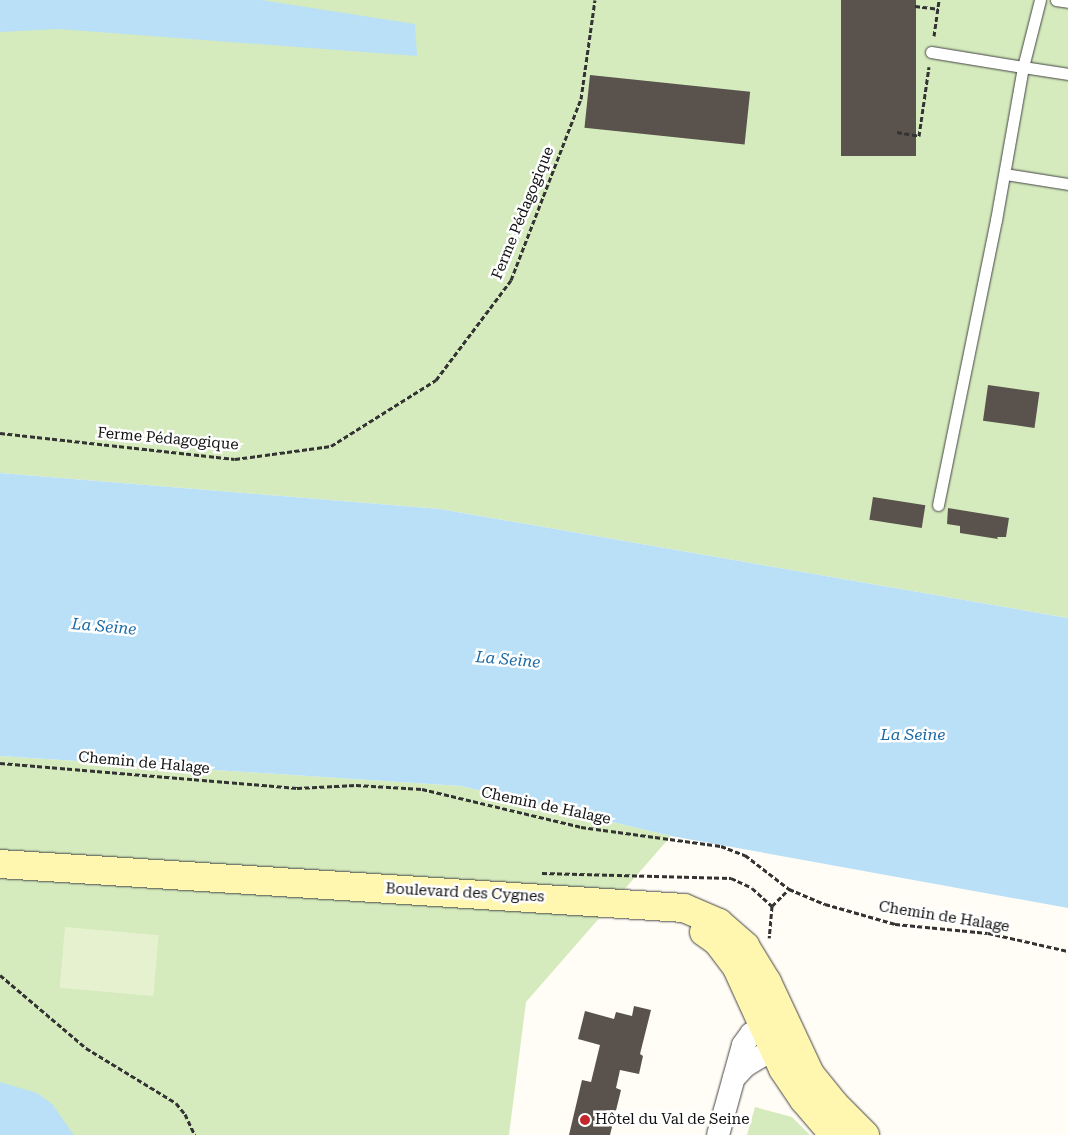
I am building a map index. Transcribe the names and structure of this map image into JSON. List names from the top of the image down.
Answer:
{
  "streets": {
    "main road": ["Boulevard des Cygnes"],
    "path": ["Ferme Pédagogique", "Chemin de Halage"]
  },
  "water": ["La Seine"],
  "places": ["Hôtel du Val de Seine"]
}
